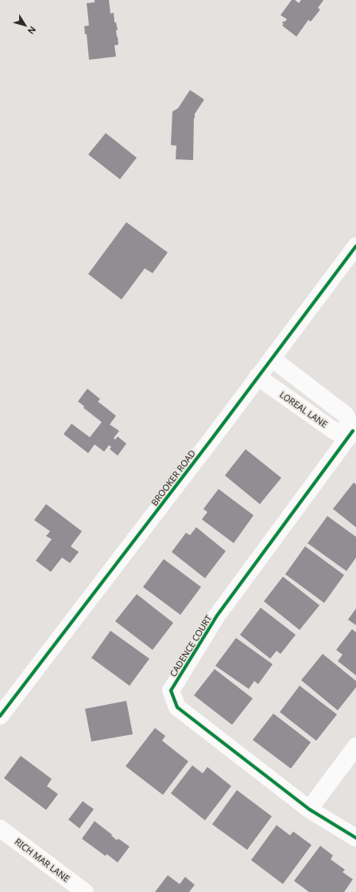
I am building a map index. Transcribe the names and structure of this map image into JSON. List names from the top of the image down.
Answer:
{
  "streets": {
    "street": [
      "LOREAL LANE",
      "BROOKER ROAD",
      "CADENCE COURT",
      "RICH MAR LANE"
    ]
  },
  "crossings": [
    ["LOREAL LANE", "BROOKER ROAD"],
    ["LOREAL LANE", "CADENCE COURT"]
  ],
  "north": "bottom right"
}
